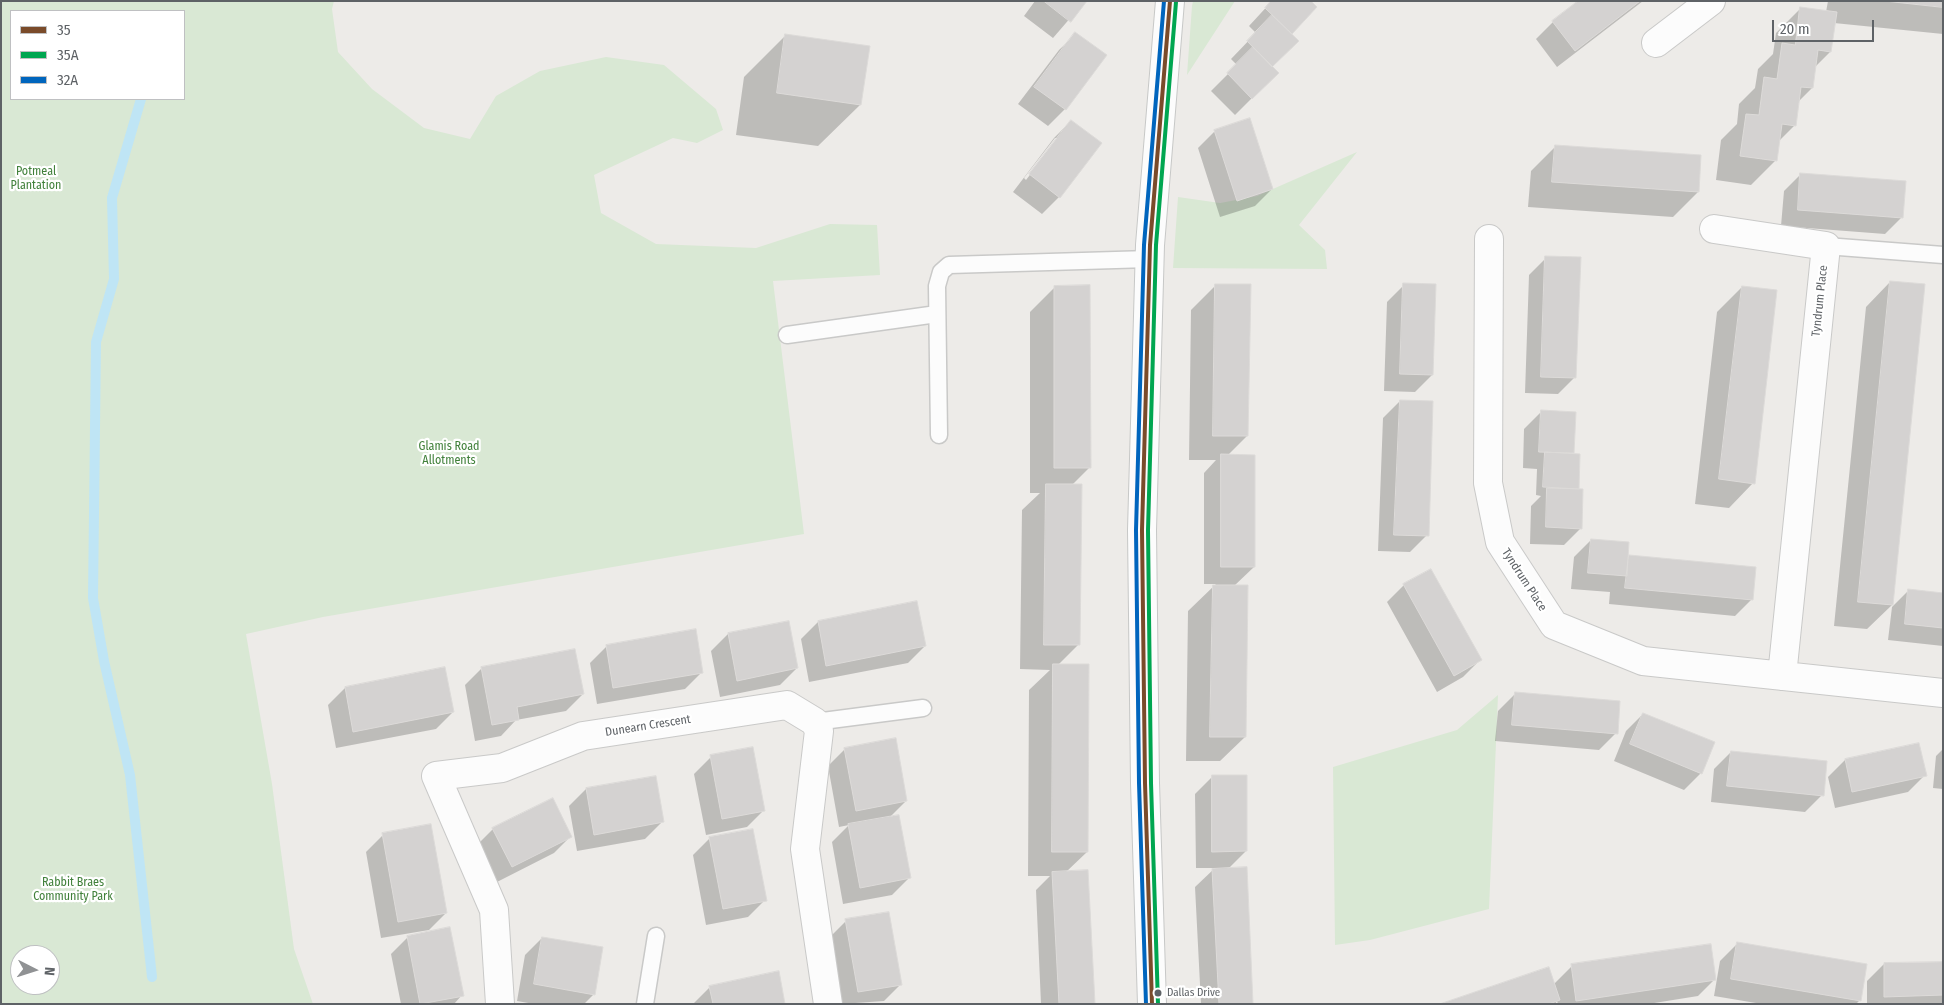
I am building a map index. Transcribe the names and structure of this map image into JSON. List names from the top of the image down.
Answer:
{
  "streets": {
    "street": ["Tyndrum Place", "Dunearn Crescent"]
  },
  "parks": ["Potmeal Plantation", "Glamis Road Allotments", "Rabbit Braes Community Park"],
  "places": ["Dallas Drive"],
  "lines": ["transit line 35", "transit line 32A", "transit line 35A"],
  "legend": ["35", "35A", "32A"],
  "scale_bar": "20 m",
  "north": "right"
}
